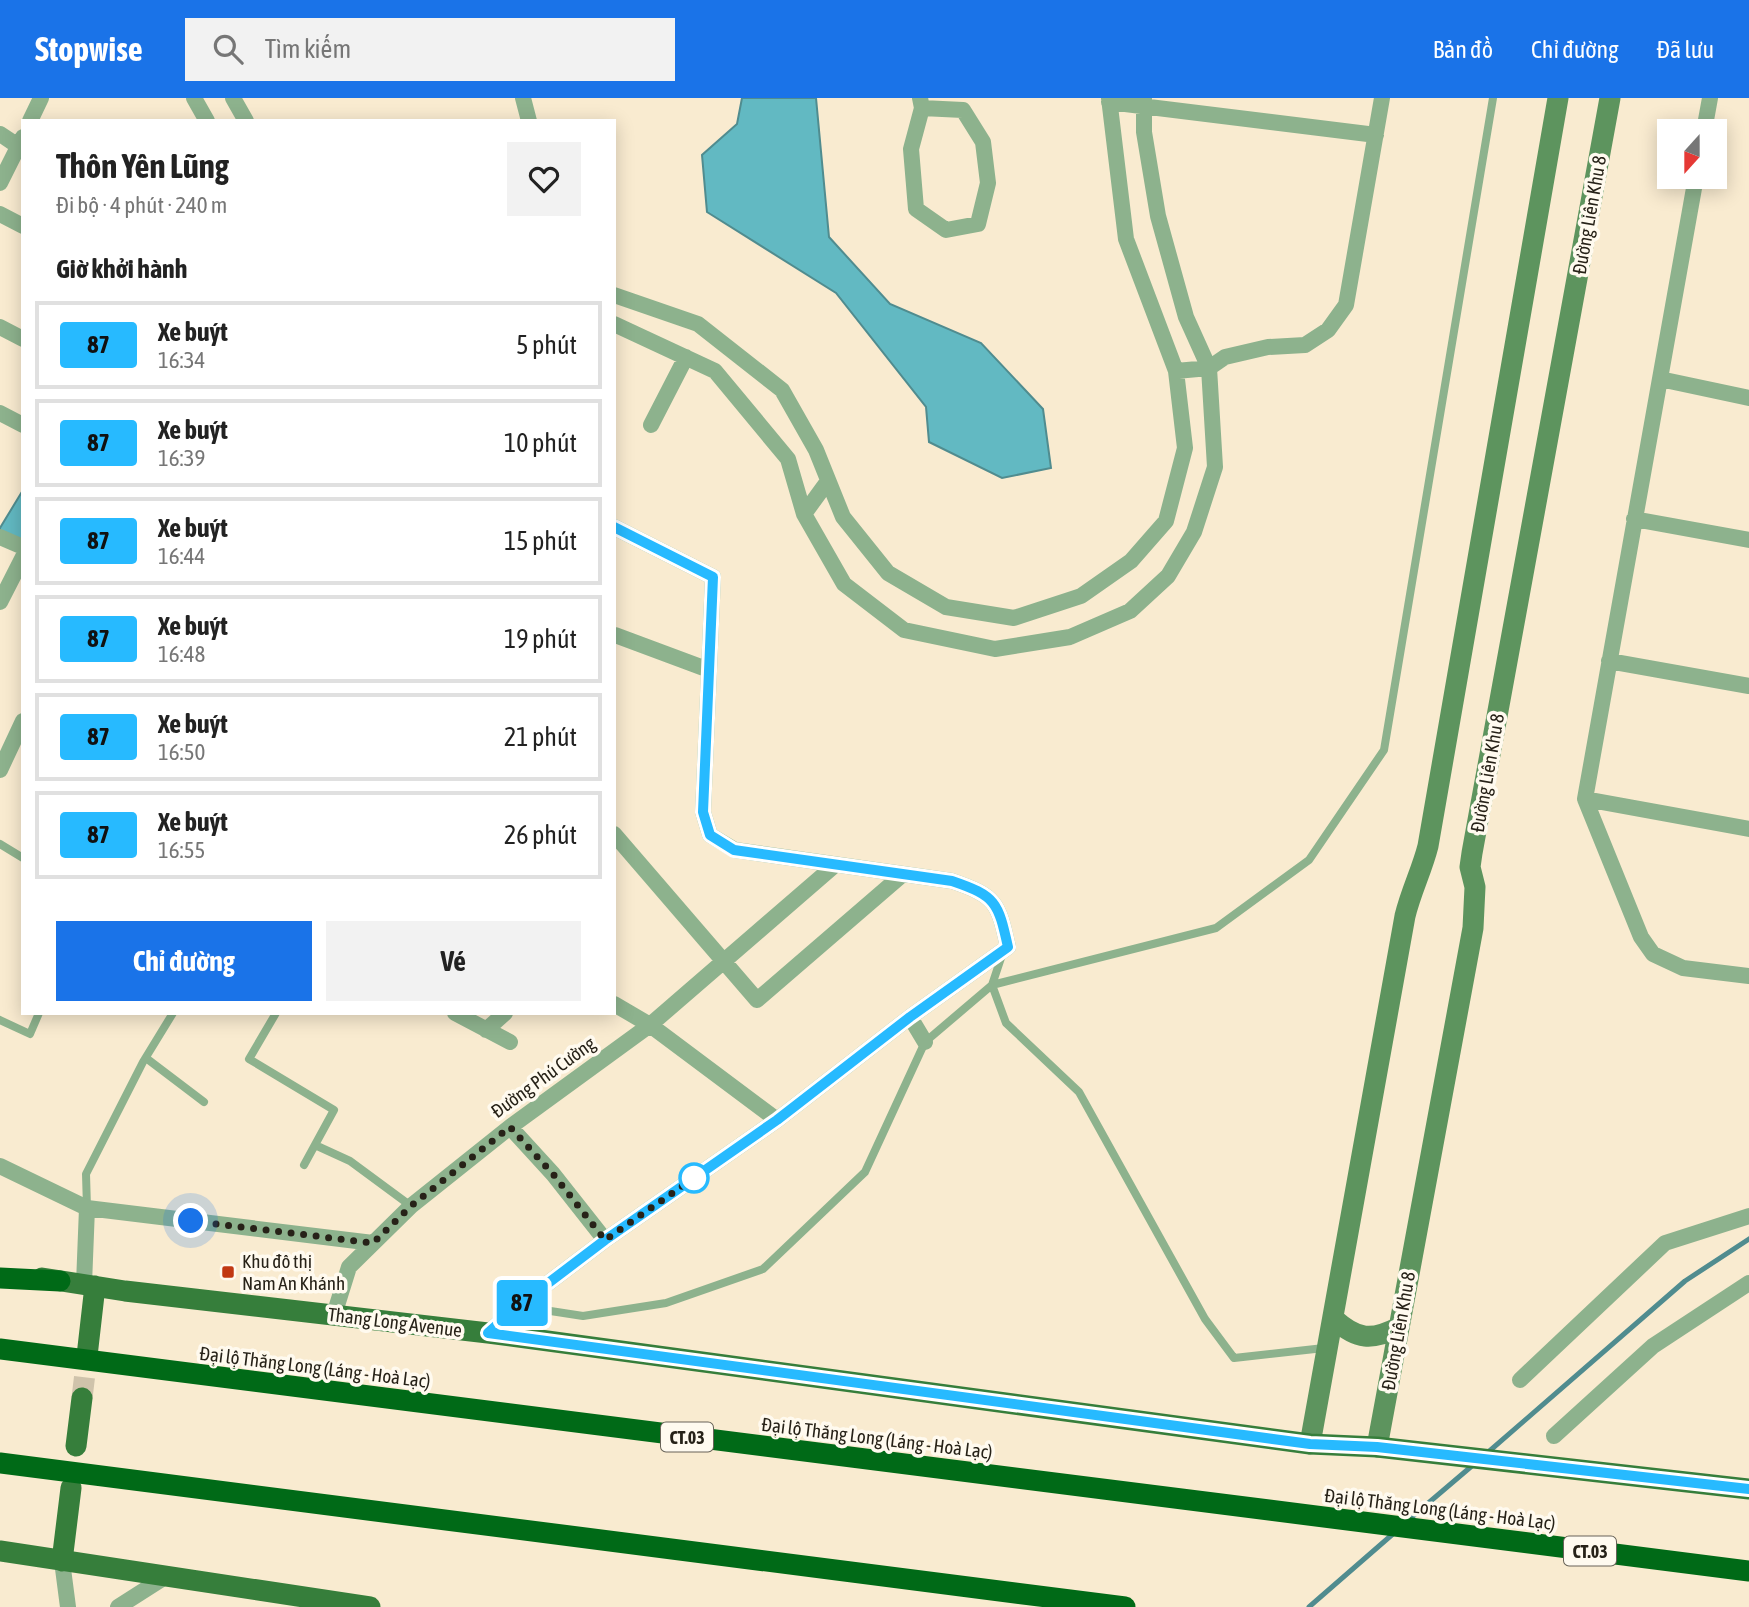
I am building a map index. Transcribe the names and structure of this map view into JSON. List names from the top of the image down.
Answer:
{
  "streets": {
    "highway": ["Đại lộ Thăng Long (Láng - Hoà Lạc)", "CT.03"],
    "main road": ["Thang Long Avenue"],
    "street": ["Đường Liên Khu 8", "Đường Phú Cường"]
  },
  "crossings": [
    ["Đường Liên Khu 8", "Thang Long Avenue"],
    ["Đường Phú Cường", "Thang Long Avenue"]
  ],
  "places": {
    "transit": ["Khu đô thị Nam An Khánh"]
  },
  "lines": ["bus line 87"],
  "north": "bottom",
  "page": {
    "header": "Stopwise",
    "search": "Tìm kiếm",
    "nav": ["Bản đồ", "Chỉ đường", "Đã lưu"],
    "on_map": "87",
    "heading": [
      ["Thôn Yên Lũng", "Đi bộ · 4 phút · 240 m"],
      "Giờ khởi hành"
    ],
    "list": [
      {
        "mark": "87",
        "name": "Xe buýt",
        "note": "16:34",
        "value": "5 phút"
      },
      {
        "mark": "87",
        "name": "Xe buýt",
        "note": "16:39",
        "value": "10 phút"
      },
      {
        "mark": "87",
        "name": "Xe buýt",
        "note": "16:44",
        "value": "15 phút"
      },
      {
        "mark": "87",
        "name": "Xe buýt",
        "note": "16:48",
        "value": "19 phút"
      },
      {
        "mark": "87",
        "name": "Xe buýt",
        "note": "16:50",
        "value": "21 phút"
      },
      {
        "mark": "87",
        "name": "Xe buýt",
        "note": "16:55",
        "value": "26 phút"
      }
    ],
    "buttons": ["Chỉ đường", "Vé"]
  }
}
